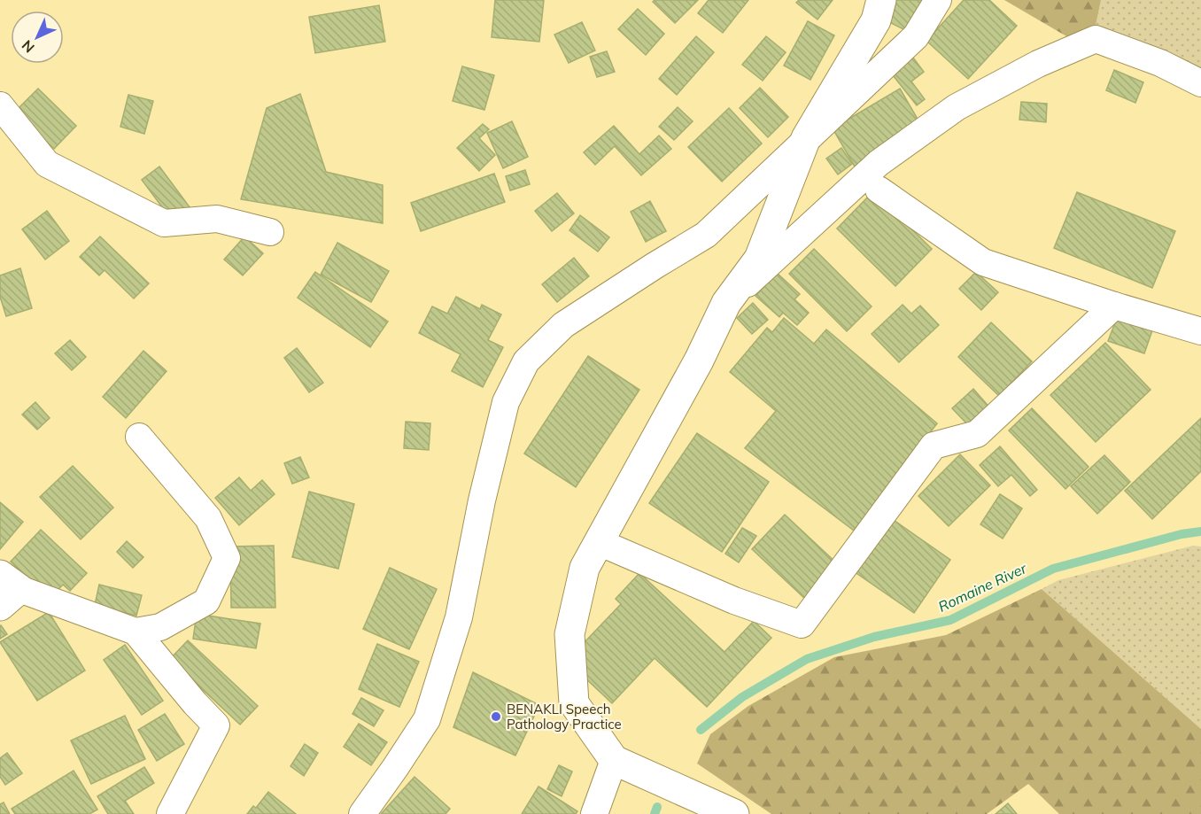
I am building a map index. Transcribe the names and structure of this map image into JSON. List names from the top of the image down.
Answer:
{
  "water": ["Romaine River"],
  "places": ["BENAKLI Speech Pathology Practice"],
  "north": "bottom left"
}
